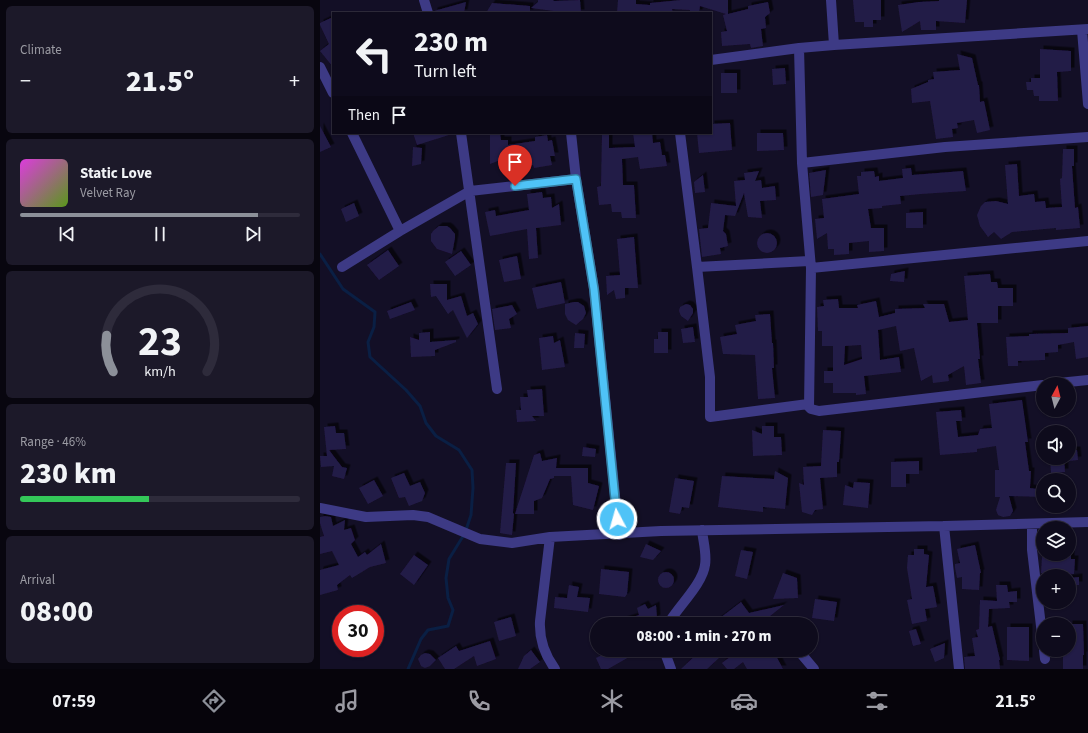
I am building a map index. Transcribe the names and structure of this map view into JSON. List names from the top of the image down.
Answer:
{
  "north": "top",
  "page": {
    "tile": [
      "Climate",
      ["Range · 46%", "230 km"],
      ["Arrival", "08:00"]
    ],
    "turn": ["230 m", "Turn left"],
    "heat": ["−", "21.5°", "+"],
    "then": "Then",
    "song": ["Static Love", "Velvet Ray"],
    "map_buttons": ["+", "−"],
    "limit": "30",
    "trip": "08:00 · 1 min · 270 m",
    "tabs": ["07:59", "21.5°"],
    "gauge": ["23", "km/h"]
  }
}
